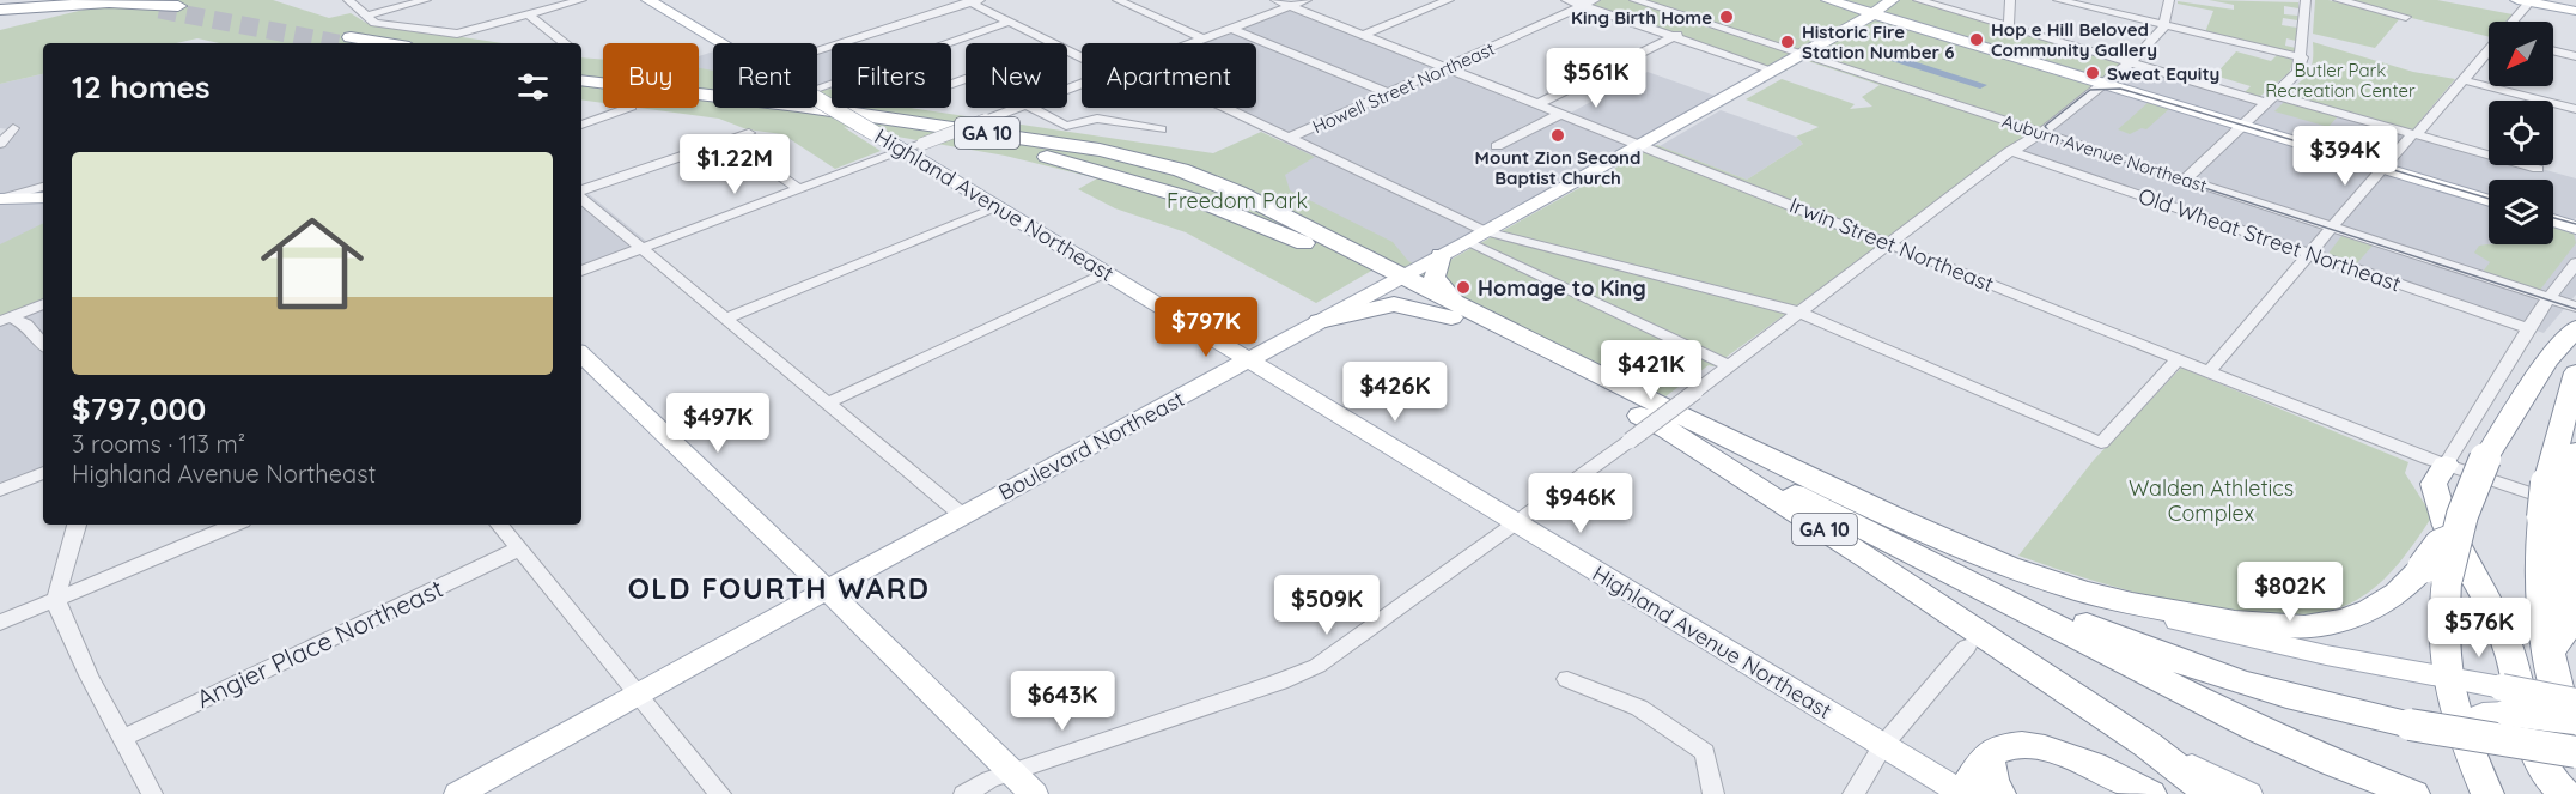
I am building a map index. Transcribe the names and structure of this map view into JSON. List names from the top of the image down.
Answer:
{
  "streets": {
    "highway": ["GA 10"],
    "main road": ["Highland Avenue Northeast", "Boulevard Northeast"],
    "street": [
      "Howell Street Northeast",
      "Auburn Avenue Northeast",
      "Old Wheat Street Northeast",
      "Irwin Street Northeast",
      "Angier Place Northeast"
    ]
  },
  "crossings": [
    ["Howell Street Northeast", "Irwin Street Northeast"],
    ["GA 10", "Boulevard Northeast"],
    ["Auburn Avenue Northeast", "Boulevard Northeast"],
    ["Highland Avenue Northeast", "Boulevard Northeast"],
    ["Irwin Street Northeast", "Boulevard Northeast"]
  ],
  "districts": ["OLD FOURTH WARD"],
  "parks": ["Butler Park Recreation Center", "Freedom Park", "Walden Athletics Complex"],
  "places": [
    "King Birth Home",
    "Hop e Hill Beloved Community Gallery",
    "Historic Fire Station Number 6",
    "Sweat Equity",
    "Mount Zion Second Baptist Church",
    "Homage to King"
  ],
  "north": "bottom left",
  "page": {
    "chip": [
      "Buy",
      "Rent",
      "Filters",
      "New",
      "Apartment"
    ],
    "heading": "12 homes",
    "price": [
      "$561K",
      "$394K",
      "$1.22M",
      "$797K",
      "$421K",
      "$426K",
      "$497K",
      "$946K",
      "$802K",
      "$509K",
      "$576K",
      "$643K"
    ],
    "list": [
      {
        "name": "$797,000",
        "note": "3 rooms · 113 m² · Highland Avenue Northeast"
      }
    ]
  }
}
